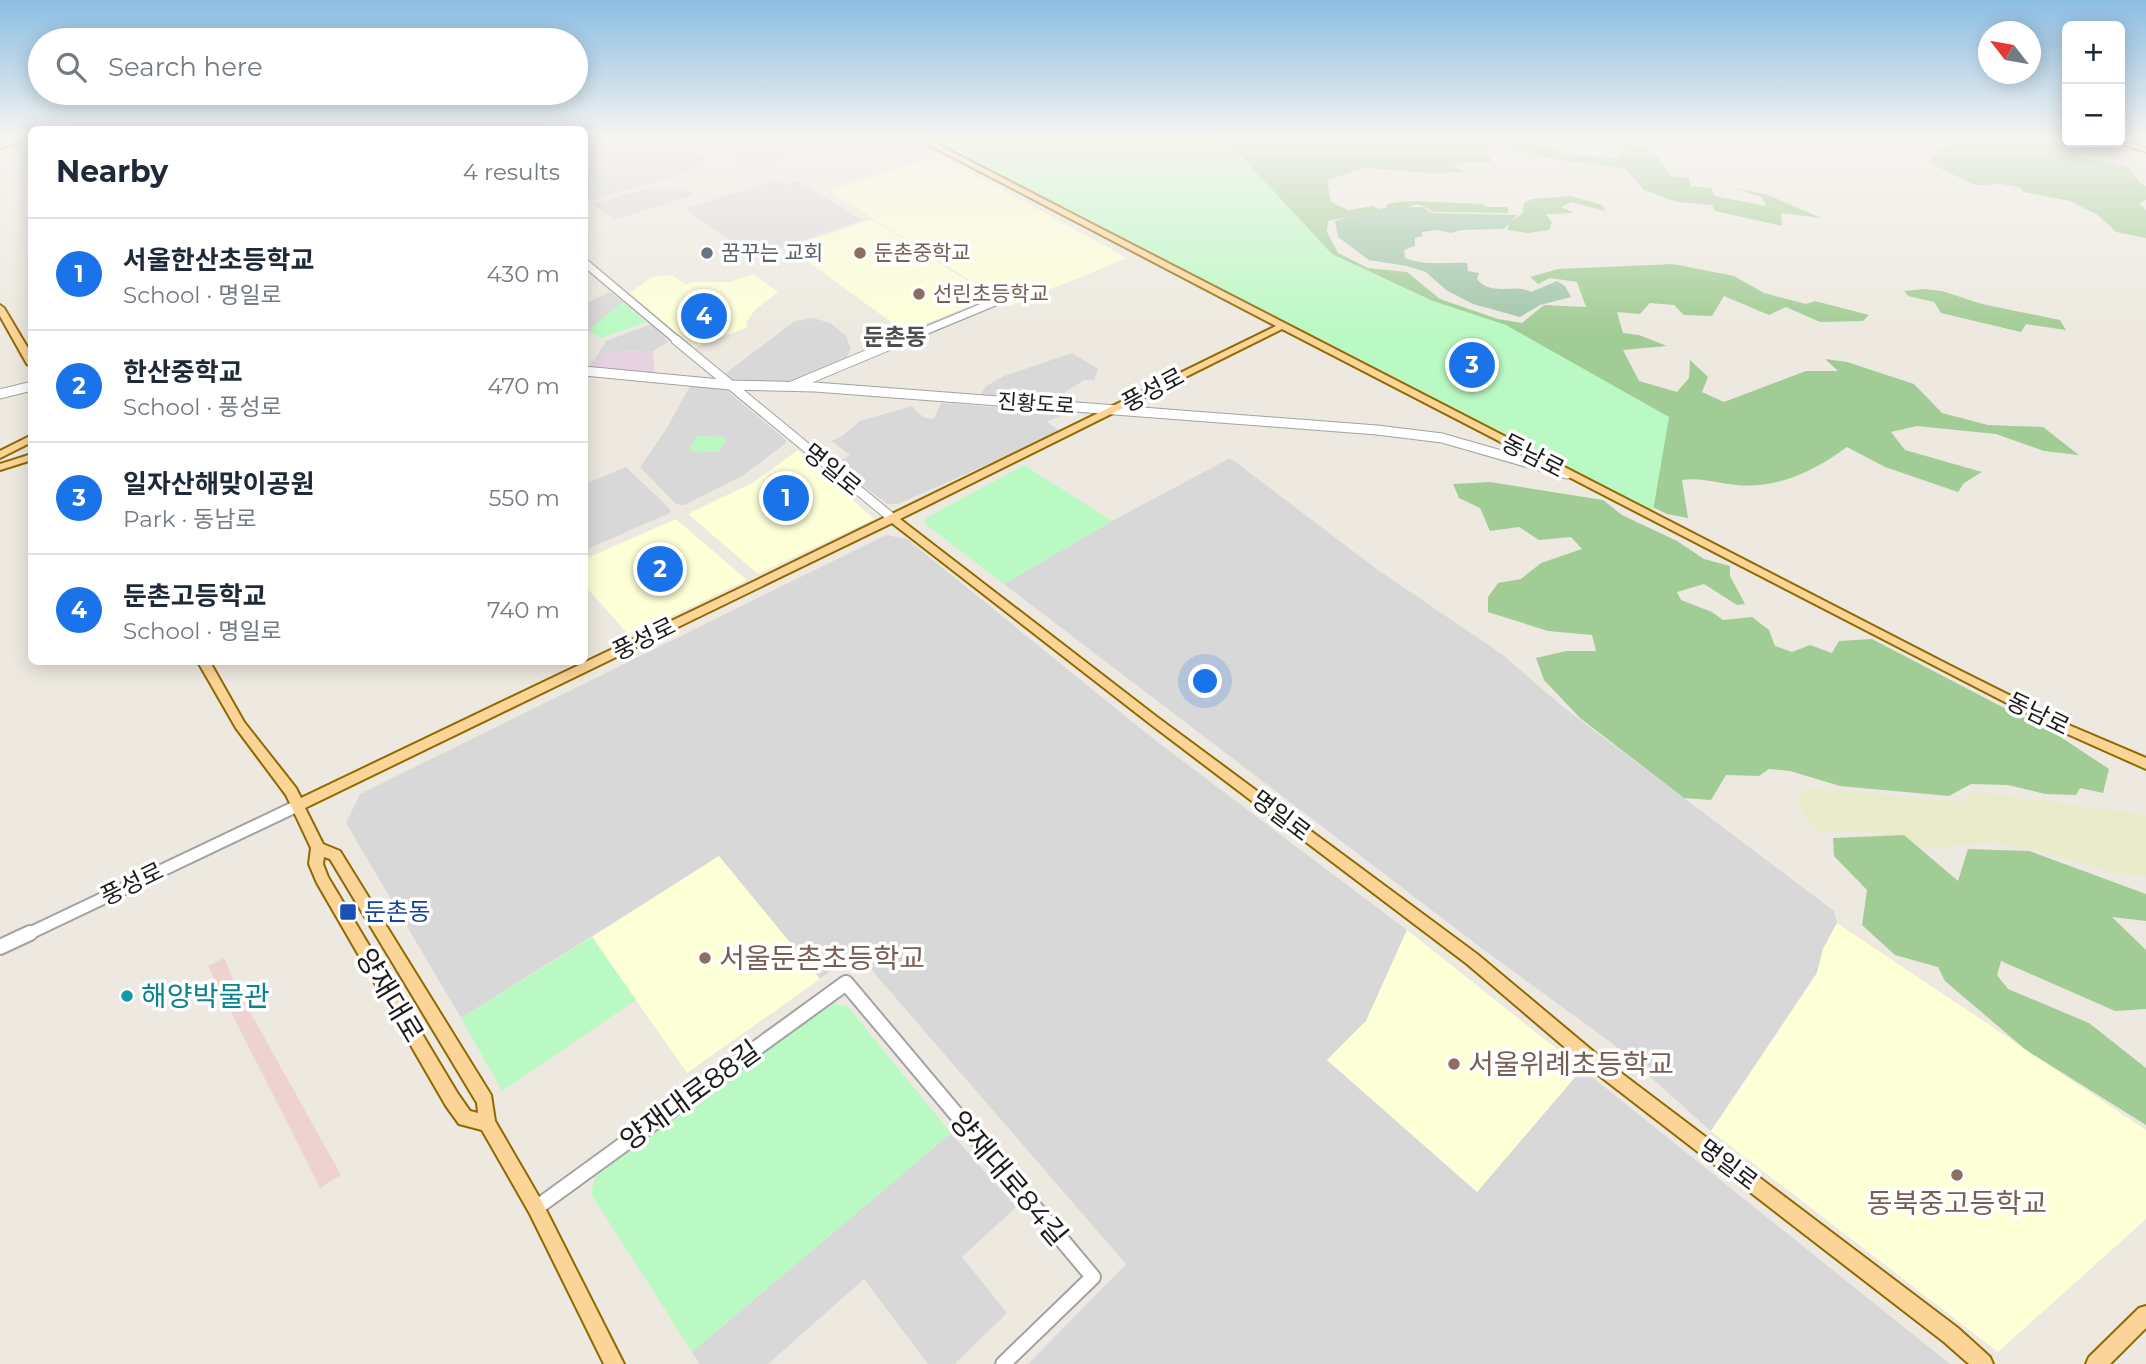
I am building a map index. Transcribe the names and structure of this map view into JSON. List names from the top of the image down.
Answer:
{
  "streets": {
    "main road": [
      "풍성로",
      "동남로",
      "명일로",
      "양재대로"
    ],
    "street": ["진황도로", "양재대로88길", "양재대로84길"]
  },
  "crossings": [
    ["풍성로", "진황도로"],
    ["풍성로", "동남로"],
    ["풍성로", "명일로"],
    ["풍성로", "양재대로"],
    ["진황도로", "동남로"],
    ["진황도로", "명일로"],
    ["양재대로", "양재대로88길"],
    ["양재대로88길", "양재대로84길"]
  ],
  "districts": ["둔촌동"],
  "places": {
    "other": [
      "꿈꾸는 교회",
      "둔촌중학교",
      "선린초등학교",
      "서울둔촌초등학교",
      "해양박물관",
      "서울위례초등학교",
      "동북중고등학교"
    ],
    "transit": ["둔촌동"]
  },
  "north": "top left",
  "page": {
    "map_buttons": ["+", "−"],
    "search": "Search here",
    "heading": ["Nearby", "4 results"],
    "list": [
      {
        "mark": "1",
        "name": "서울한산초등학교",
        "note": "School · 명일로",
        "value": "430 m"
      },
      {
        "mark": "2",
        "name": "한산중학교",
        "note": "School · 풍성로",
        "value": "470 m"
      },
      {
        "mark": "3",
        "name": "일자산해맞이공원",
        "note": "Park · 동남로",
        "value": "550 m"
      },
      {
        "mark": "4",
        "name": "둔촌고등학교",
        "note": "School · 명일로",
        "value": "740 m"
      }
    ],
    "pins": [
      "4",
      "3",
      "1",
      "2"
    ]
  }
}
